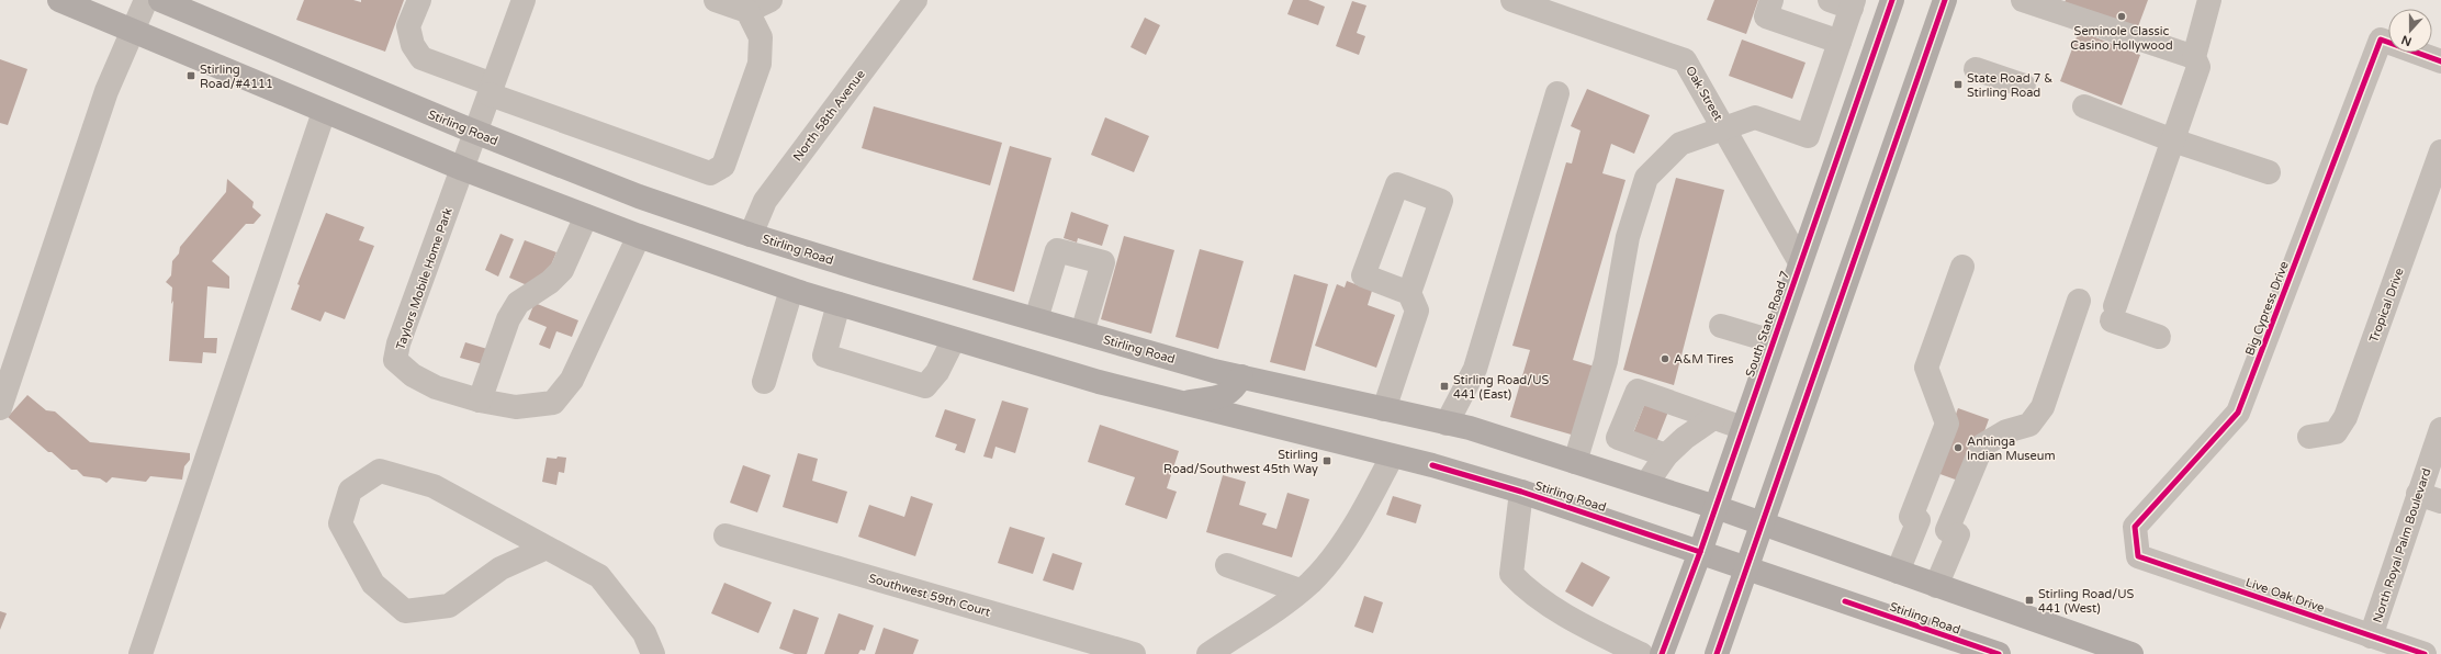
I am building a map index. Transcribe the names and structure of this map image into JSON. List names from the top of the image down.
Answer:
{
  "streets": {
    "main road": ["Stirling Road", "South State Road 7"],
    "street": [
      "Oak Street",
      "North 58th Avenue",
      "Taylors Mobile Home Park",
      "Tropical Drive",
      "Big Cypress Drive",
      "North Royal Palm Boulevard",
      "Southwest 59th Court",
      "Live Oak Drive"
    ]
  },
  "crossings": [
    ["Oak Street", "South State Road 7"],
    ["North 58th Avenue", "Stirling Road"],
    ["Stirling Road", "Taylors Mobile Home Park"],
    ["Stirling Road", "South State Road 7"],
    ["Big Cypress Drive", "Live Oak Drive"],
    ["North Royal Palm Boulevard", "Live Oak Drive"]
  ],
  "places": {
    "other": ["Seminole Classic Casino Hollywood", "A&M Tires", "Anhinga Indian Museum"],
    "transit": [
      "Stirling Road/#4111",
      "State Road 7 & Stirling Road",
      "Stirling Road/US 441 (East)",
      "Stirling Road/Southwest 45th Way",
      "Stirling Road/US 441 (West)"
    ]
  },
  "north": "bottom"
}
